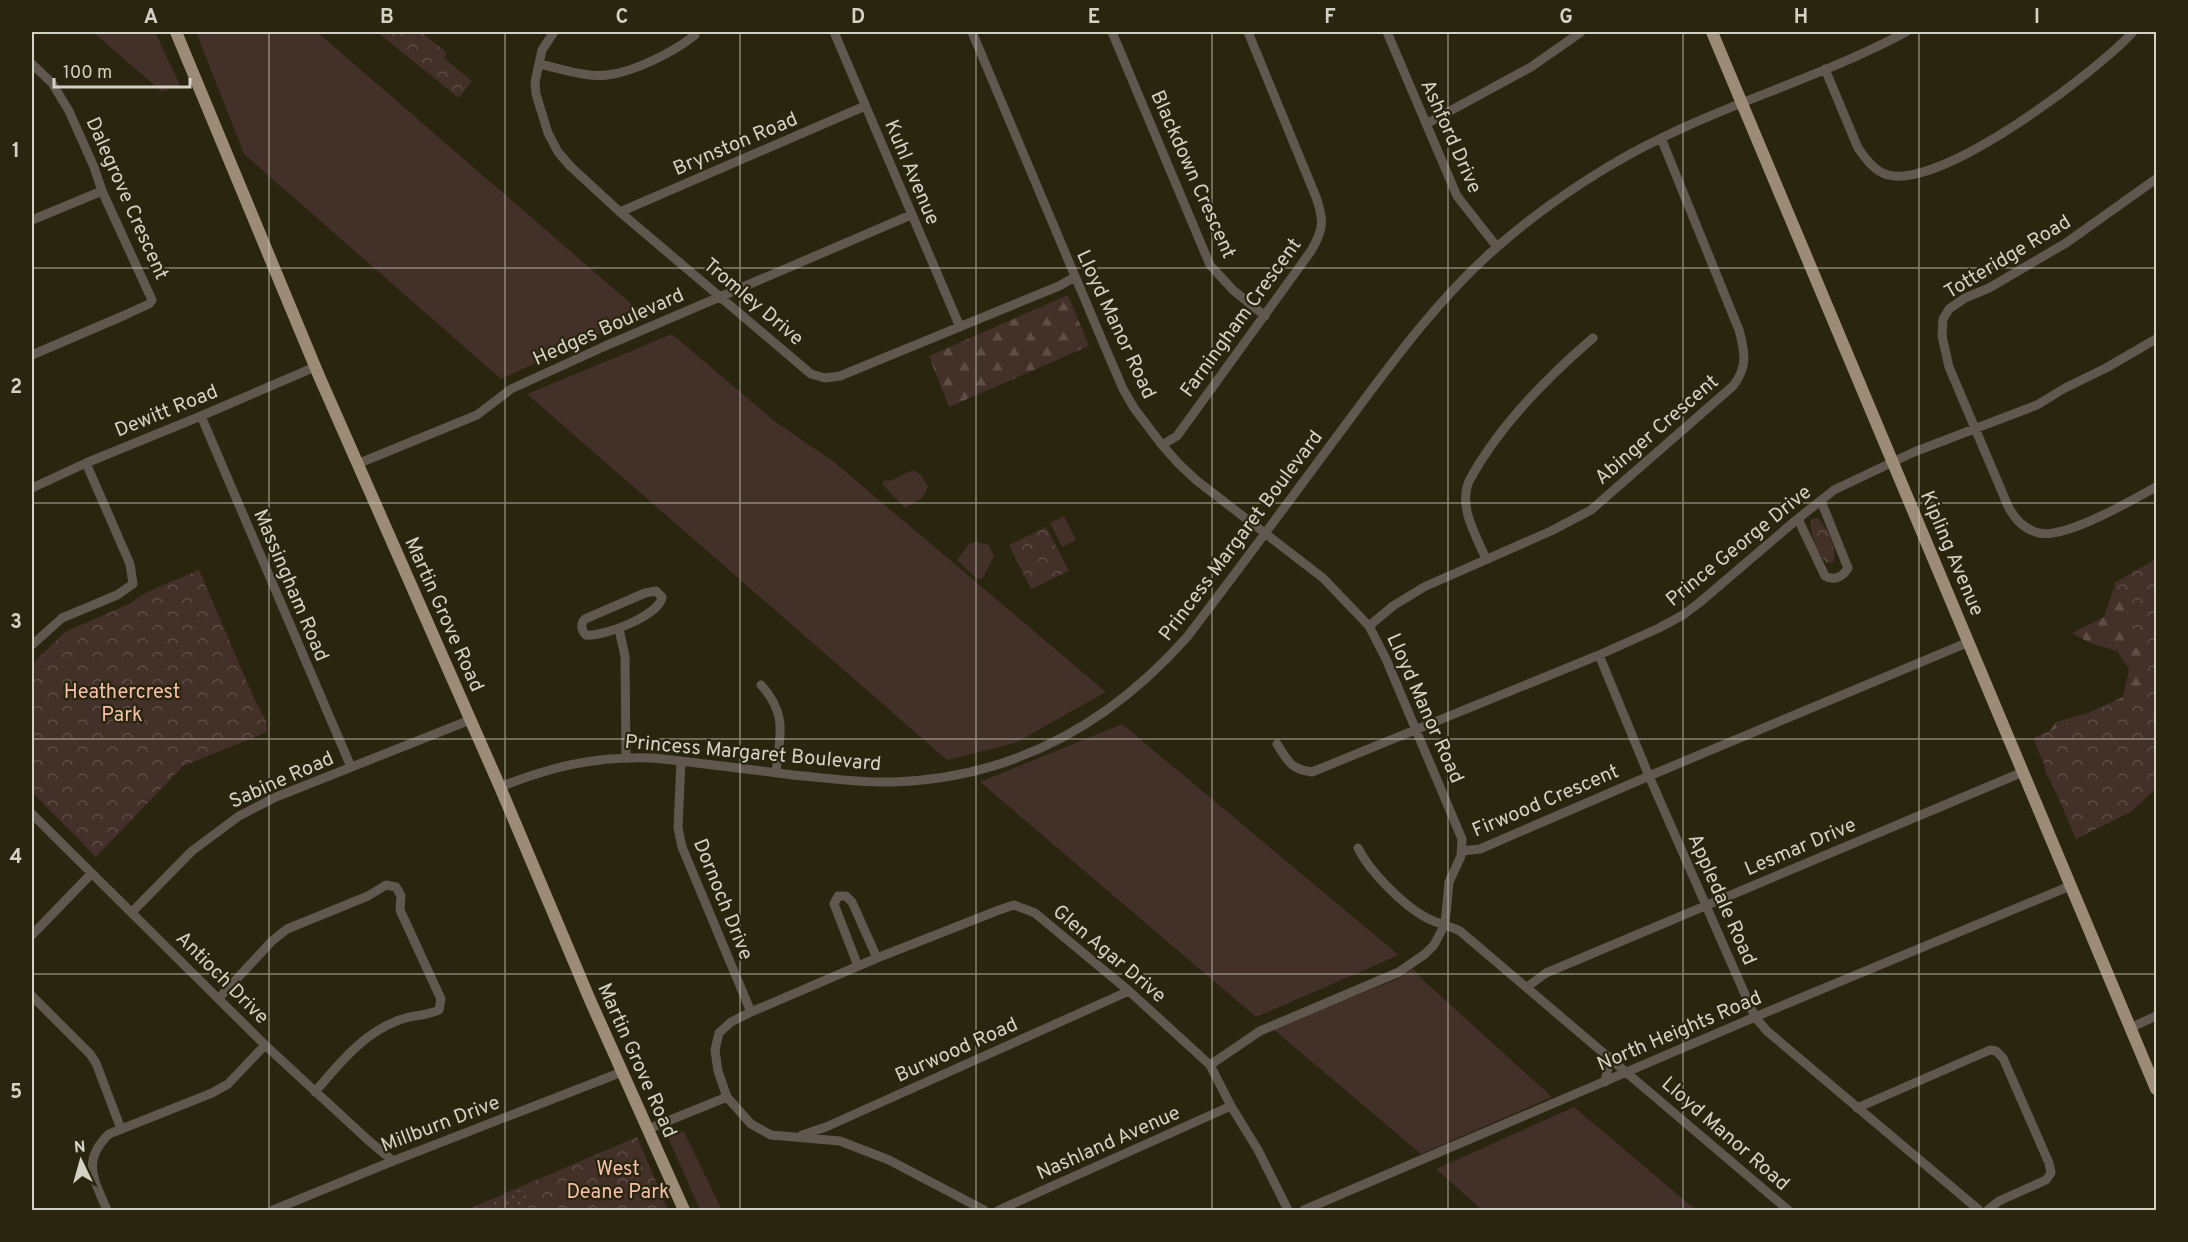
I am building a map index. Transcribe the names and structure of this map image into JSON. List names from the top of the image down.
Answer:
{
  "streets": {
    "main road": ["Kipling Avenue", "Martin Grove Road"],
    "street": [
      "Ashford Drive",
      "Brynston Road",
      "Kuhl Avenue",
      "Blackdown Crescent",
      "Dalegrove Crescent",
      "Totteridge Road",
      "Tromley Drive",
      "Farningham Crescent",
      "Lloyd Manor Road",
      "Hedges Boulevard",
      "Dewitt Road",
      "Abinger Crescent",
      "Princess Margaret Boulevard",
      "Prince George Drive",
      "Massingham Road",
      "Sabine Road",
      "Firwood Crescent",
      "Lesmar Drive",
      "Dornoch Drive",
      "Appledale Road",
      "Glen Agar Drive",
      "Antioch Drive",
      "North Heights Road",
      "Burwood Road",
      "Millburn Drive",
      "Nashland Avenue"
    ]
  },
  "crossings": [
    ["Ashford Drive", "Princess Margaret Boulevard"],
    ["Brynston Road", "Kuhl Avenue"],
    ["Brynston Road", "Tromley Drive"],
    ["Kuhl Avenue", "Tromley Drive"],
    ["Kuhl Avenue", "Hedges Boulevard"],
    ["Blackdown Crescent", "Farningham Crescent"],
    ["Totteridge Road", "Prince George Drive"],
    ["Tromley Drive", "Lloyd Manor Road"],
    ["Tromley Drive", "Hedges Boulevard"],
    ["Farningham Crescent", "Lloyd Manor Road"],
    ["Lloyd Manor Road", "Abinger Crescent"],
    ["Lloyd Manor Road", "Princess Margaret Boulevard"],
    ["Lloyd Manor Road", "Prince George Drive"],
    ["Lloyd Manor Road", "Firwood Crescent"],
    ["Lloyd Manor Road", "Lesmar Drive"],
    ["Lloyd Manor Road", "North Heights Road"],
    ["Hedges Boulevard", "Martin Grove Road"],
    ["Dewitt Road", "Massingham Road"],
    ["Dewitt Road", "Martin Grove Road"],
    ["Abinger Crescent", "Princess Margaret Boulevard"],
    ["Princess Margaret Boulevard", "Kipling Avenue"],
    ["Princess Margaret Boulevard", "Martin Grove Road"],
    ["Princess Margaret Boulevard", "Dornoch Drive"],
    ["Prince George Drive", "Kipling Avenue"],
    ["Prince George Drive", "Appledale Road"],
    ["Kipling Avenue", "Firwood Crescent"],
    ["Kipling Avenue", "Lesmar Drive"],
    ["Kipling Avenue", "North Heights Road"],
    ["Massingham Road", "Sabine Road"],
    ["Martin Grove Road", "Sabine Road"],
    ["Martin Grove Road", "Millburn Drive"],
    ["Sabine Road", "Antioch Drive"],
    ["Firwood Crescent", "Appledale Road"],
    ["Firwood Crescent", "Glen Agar Drive"],
    ["Lesmar Drive", "Appledale Road"],
    ["Dornoch Drive", "Glen Agar Drive"],
    ["Appledale Road", "North Heights Road"],
    ["Glen Agar Drive", "Burwood Road"],
    ["Glen Agar Drive", "Nashland Avenue"],
    ["Antioch Drive", "Millburn Drive"]
  ],
  "parks": ["Heathercrest Park", "West Deane Park"],
  "scale_bar": "100 m",
  "north": "top",
  "grid": {
    "columns": [
      "A",
      "B",
      "C",
      "D",
      "E",
      "F",
      "G",
      "H",
      "I"
    ],
    "rows": [
      "1",
      "2",
      "3",
      "4",
      "5"
    ]
  }
}
